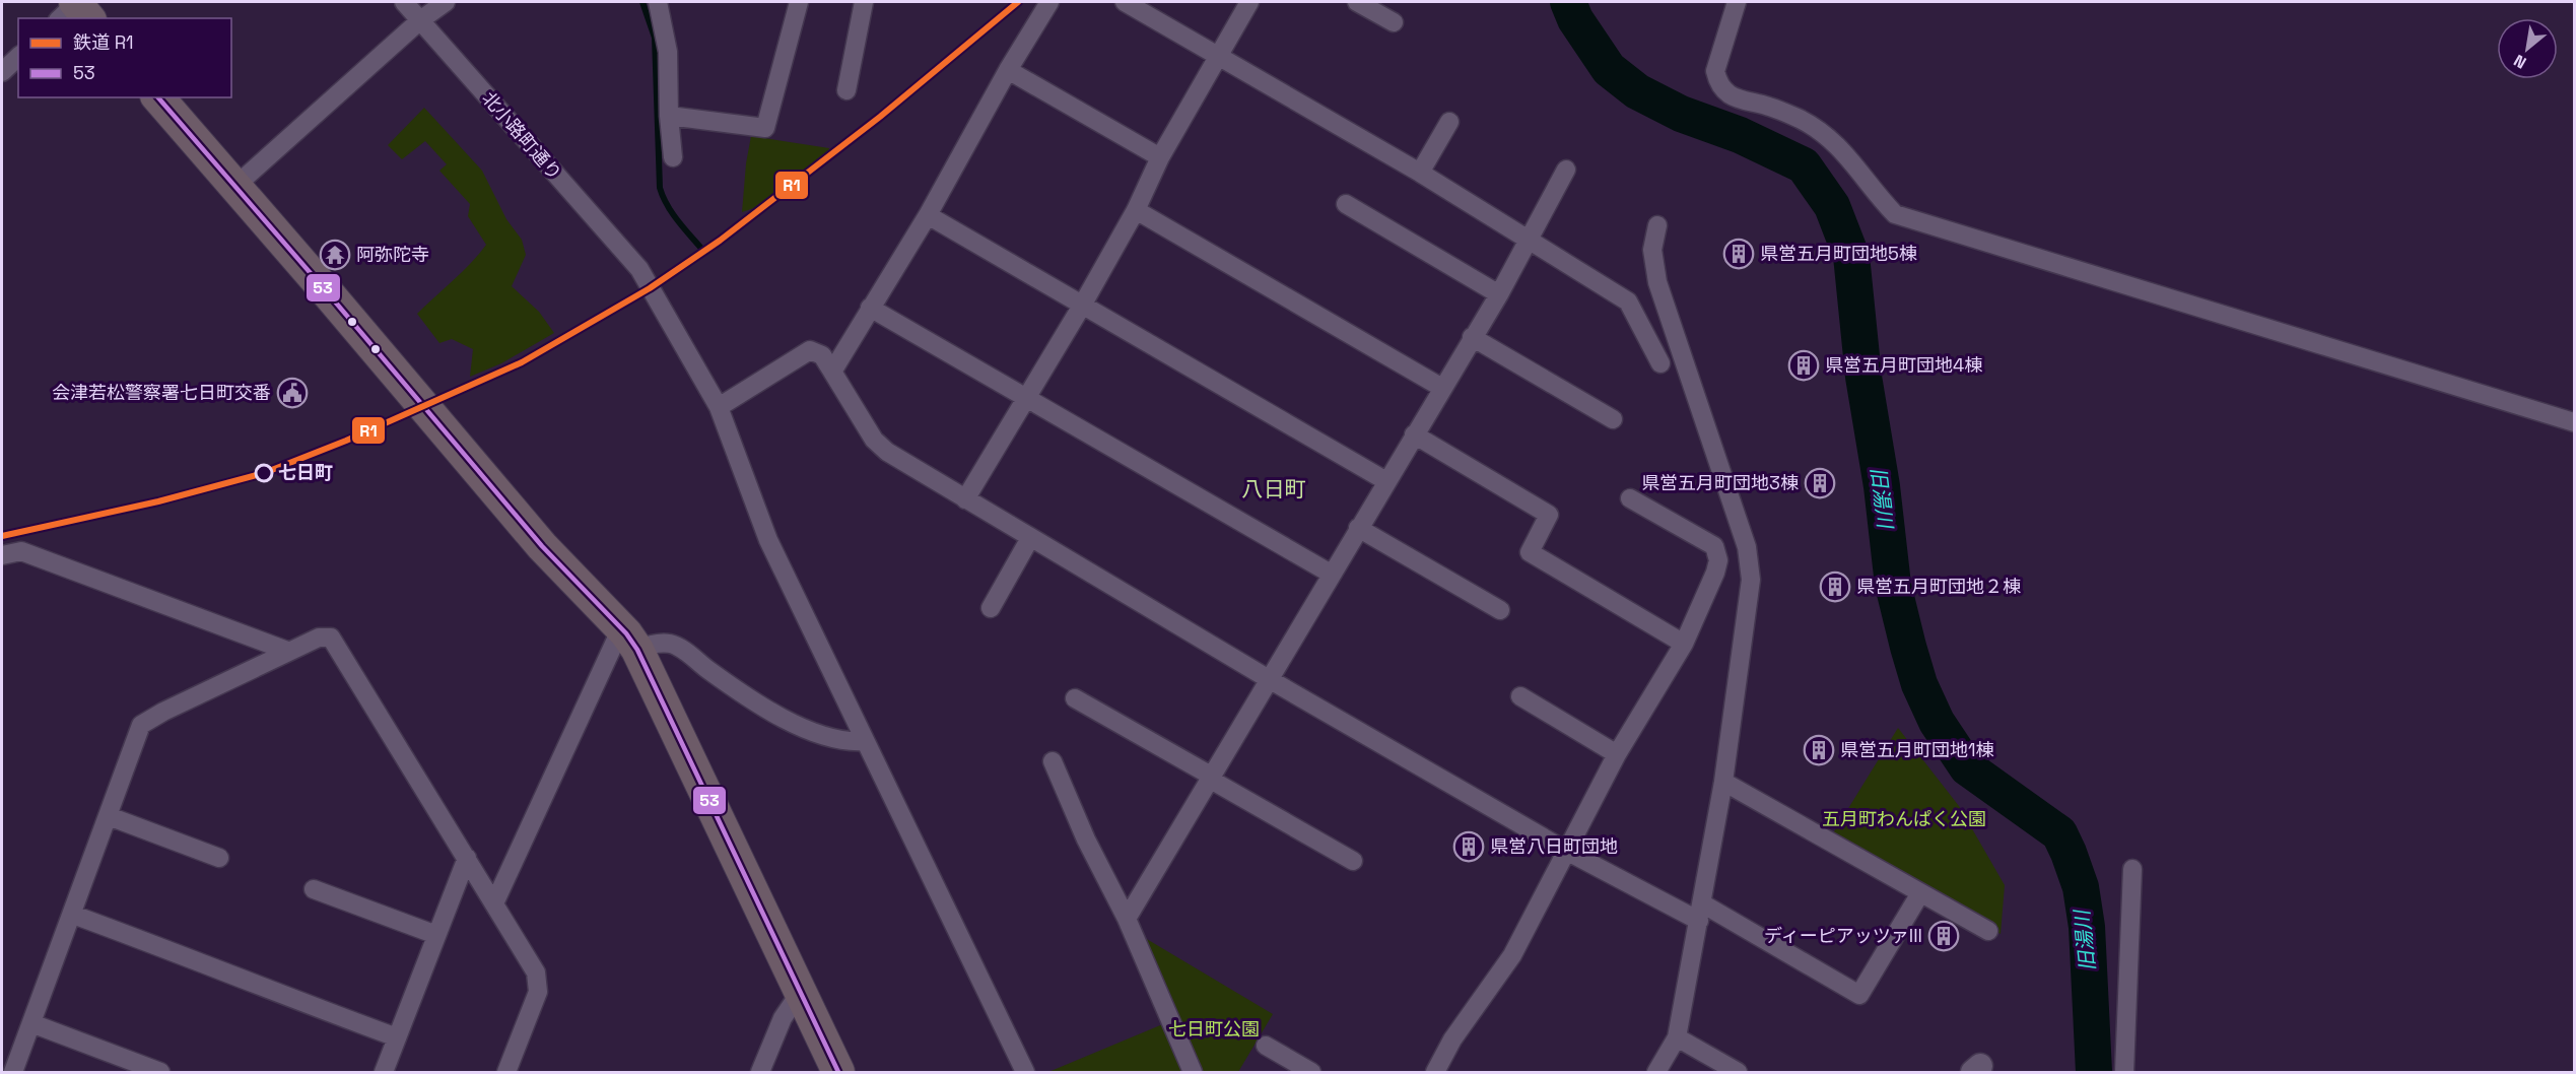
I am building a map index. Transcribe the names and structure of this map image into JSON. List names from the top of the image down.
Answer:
{
  "streets": {
    "street": ["北小路町通り"]
  },
  "districts": ["八日町"],
  "water": ["旧湯川"],
  "parks": ["五月町わんぱく公園", "七日町公園"],
  "places": {
    "building": [
      "県営五月町団地5棟",
      "県営五月町団地4棟",
      "県営五月町団地3棟",
      "県営五月町団地２棟",
      "県営五月町団地1棟",
      "県営八日町団地",
      "ディーピアッツァIII"
    ],
    "temple": ["阿弥陀寺"],
    "public building": ["会津若松警察署七日町交番"],
    "other": ["七日町"]
  },
  "lines": ["rail line R1", "transit line 53"],
  "legend": ["鉄道 R1", "53"],
  "north": "bottom left"
}
